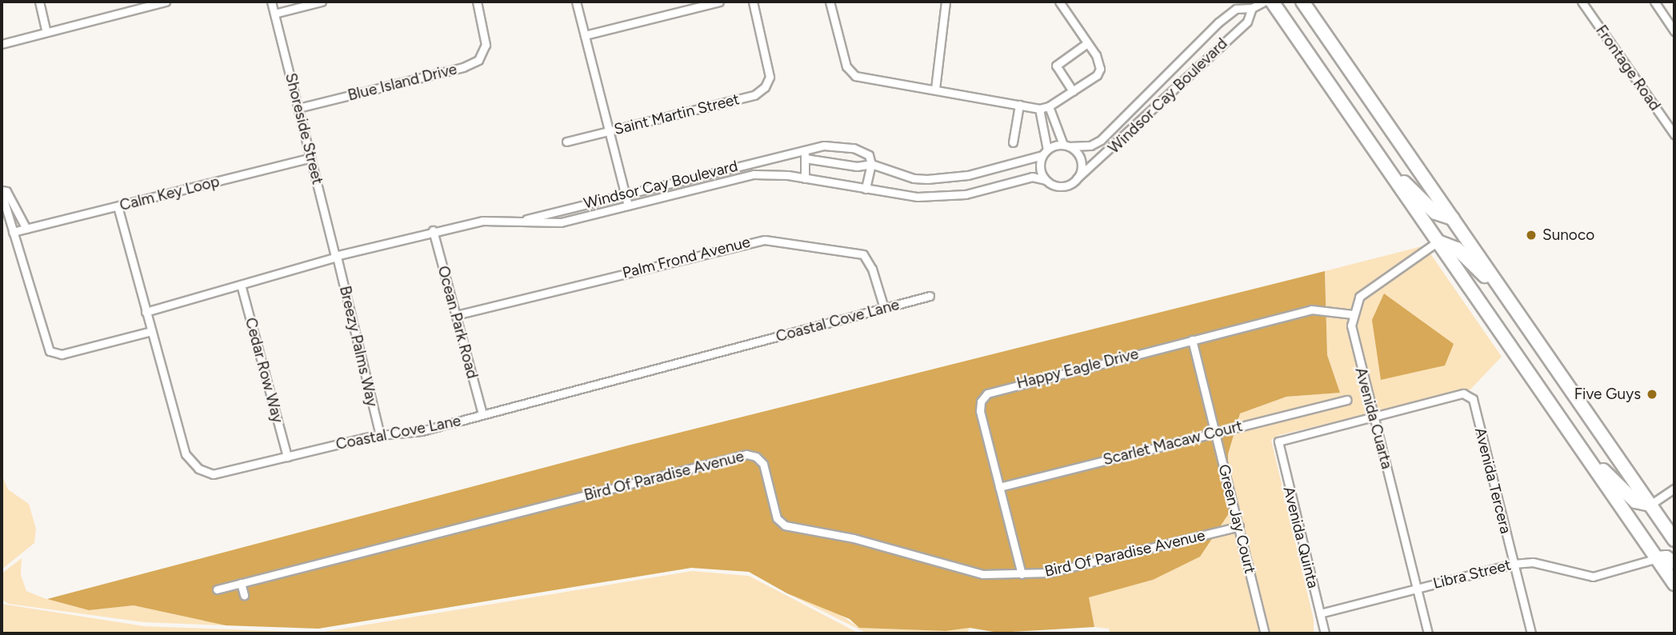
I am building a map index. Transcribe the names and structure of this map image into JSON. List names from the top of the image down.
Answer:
{
  "streets": {
    "street": [
      "Frontage Road",
      "Blue Island Drive",
      "Windsor Cay Boulevard",
      "Saint Martin Street",
      "Shoreside Street",
      "Calm Key Loop",
      "Palm Frond Avenue",
      "Coastal Cove Lane",
      "Ocean Park Road",
      "Breezy Palms Way",
      "Happy Eagle Drive",
      "Cedar Row Way",
      "Avenida Cuarta",
      "Scarlet Macaw Court",
      "Bird Of Paradise Avenue",
      "Avenida Tercera",
      "Green Jay Court",
      "Avenida Quinta",
      "Libra Street"
    ]
  },
  "crossings": [
    ["Blue Island Drive", "Shoreside Street"],
    ["Windsor Cay Boulevard", "Shoreside Street"],
    ["Windsor Cay Boulevard", "Coastal Cove Lane"],
    ["Windsor Cay Boulevard", "Ocean Park Road"],
    ["Windsor Cay Boulevard", "Breezy Palms Way"],
    ["Windsor Cay Boulevard", "Cedar Row Way"],
    ["Shoreside Street", "Calm Key Loop"],
    ["Shoreside Street", "Breezy Palms Way"],
    ["Calm Key Loop", "Coastal Cove Lane"],
    ["Palm Frond Avenue", "Coastal Cove Lane"],
    ["Palm Frond Avenue", "Ocean Park Road"],
    ["Coastal Cove Lane", "Ocean Park Road"],
    ["Coastal Cove Lane", "Breezy Palms Way"],
    ["Coastal Cove Lane", "Cedar Row Way"],
    ["Happy Eagle Drive", "Avenida Cuarta"],
    ["Happy Eagle Drive", "Scarlet Macaw Court"],
    ["Happy Eagle Drive", "Bird Of Paradise Avenue"],
    ["Happy Eagle Drive", "Green Jay Court"],
    ["Avenida Cuarta", "Avenida Tercera"],
    ["Avenida Cuarta", "Avenida Quinta"],
    ["Avenida Cuarta", "Libra Street"],
    ["Scarlet Macaw Court", "Green Jay Court"],
    ["Bird Of Paradise Avenue", "Green Jay Court"],
    ["Avenida Tercera", "Avenida Quinta"],
    ["Avenida Tercera", "Libra Street"],
    ["Avenida Quinta", "Libra Street"]
  ],
  "places": ["Sunoco", "Five Guys"]
}
